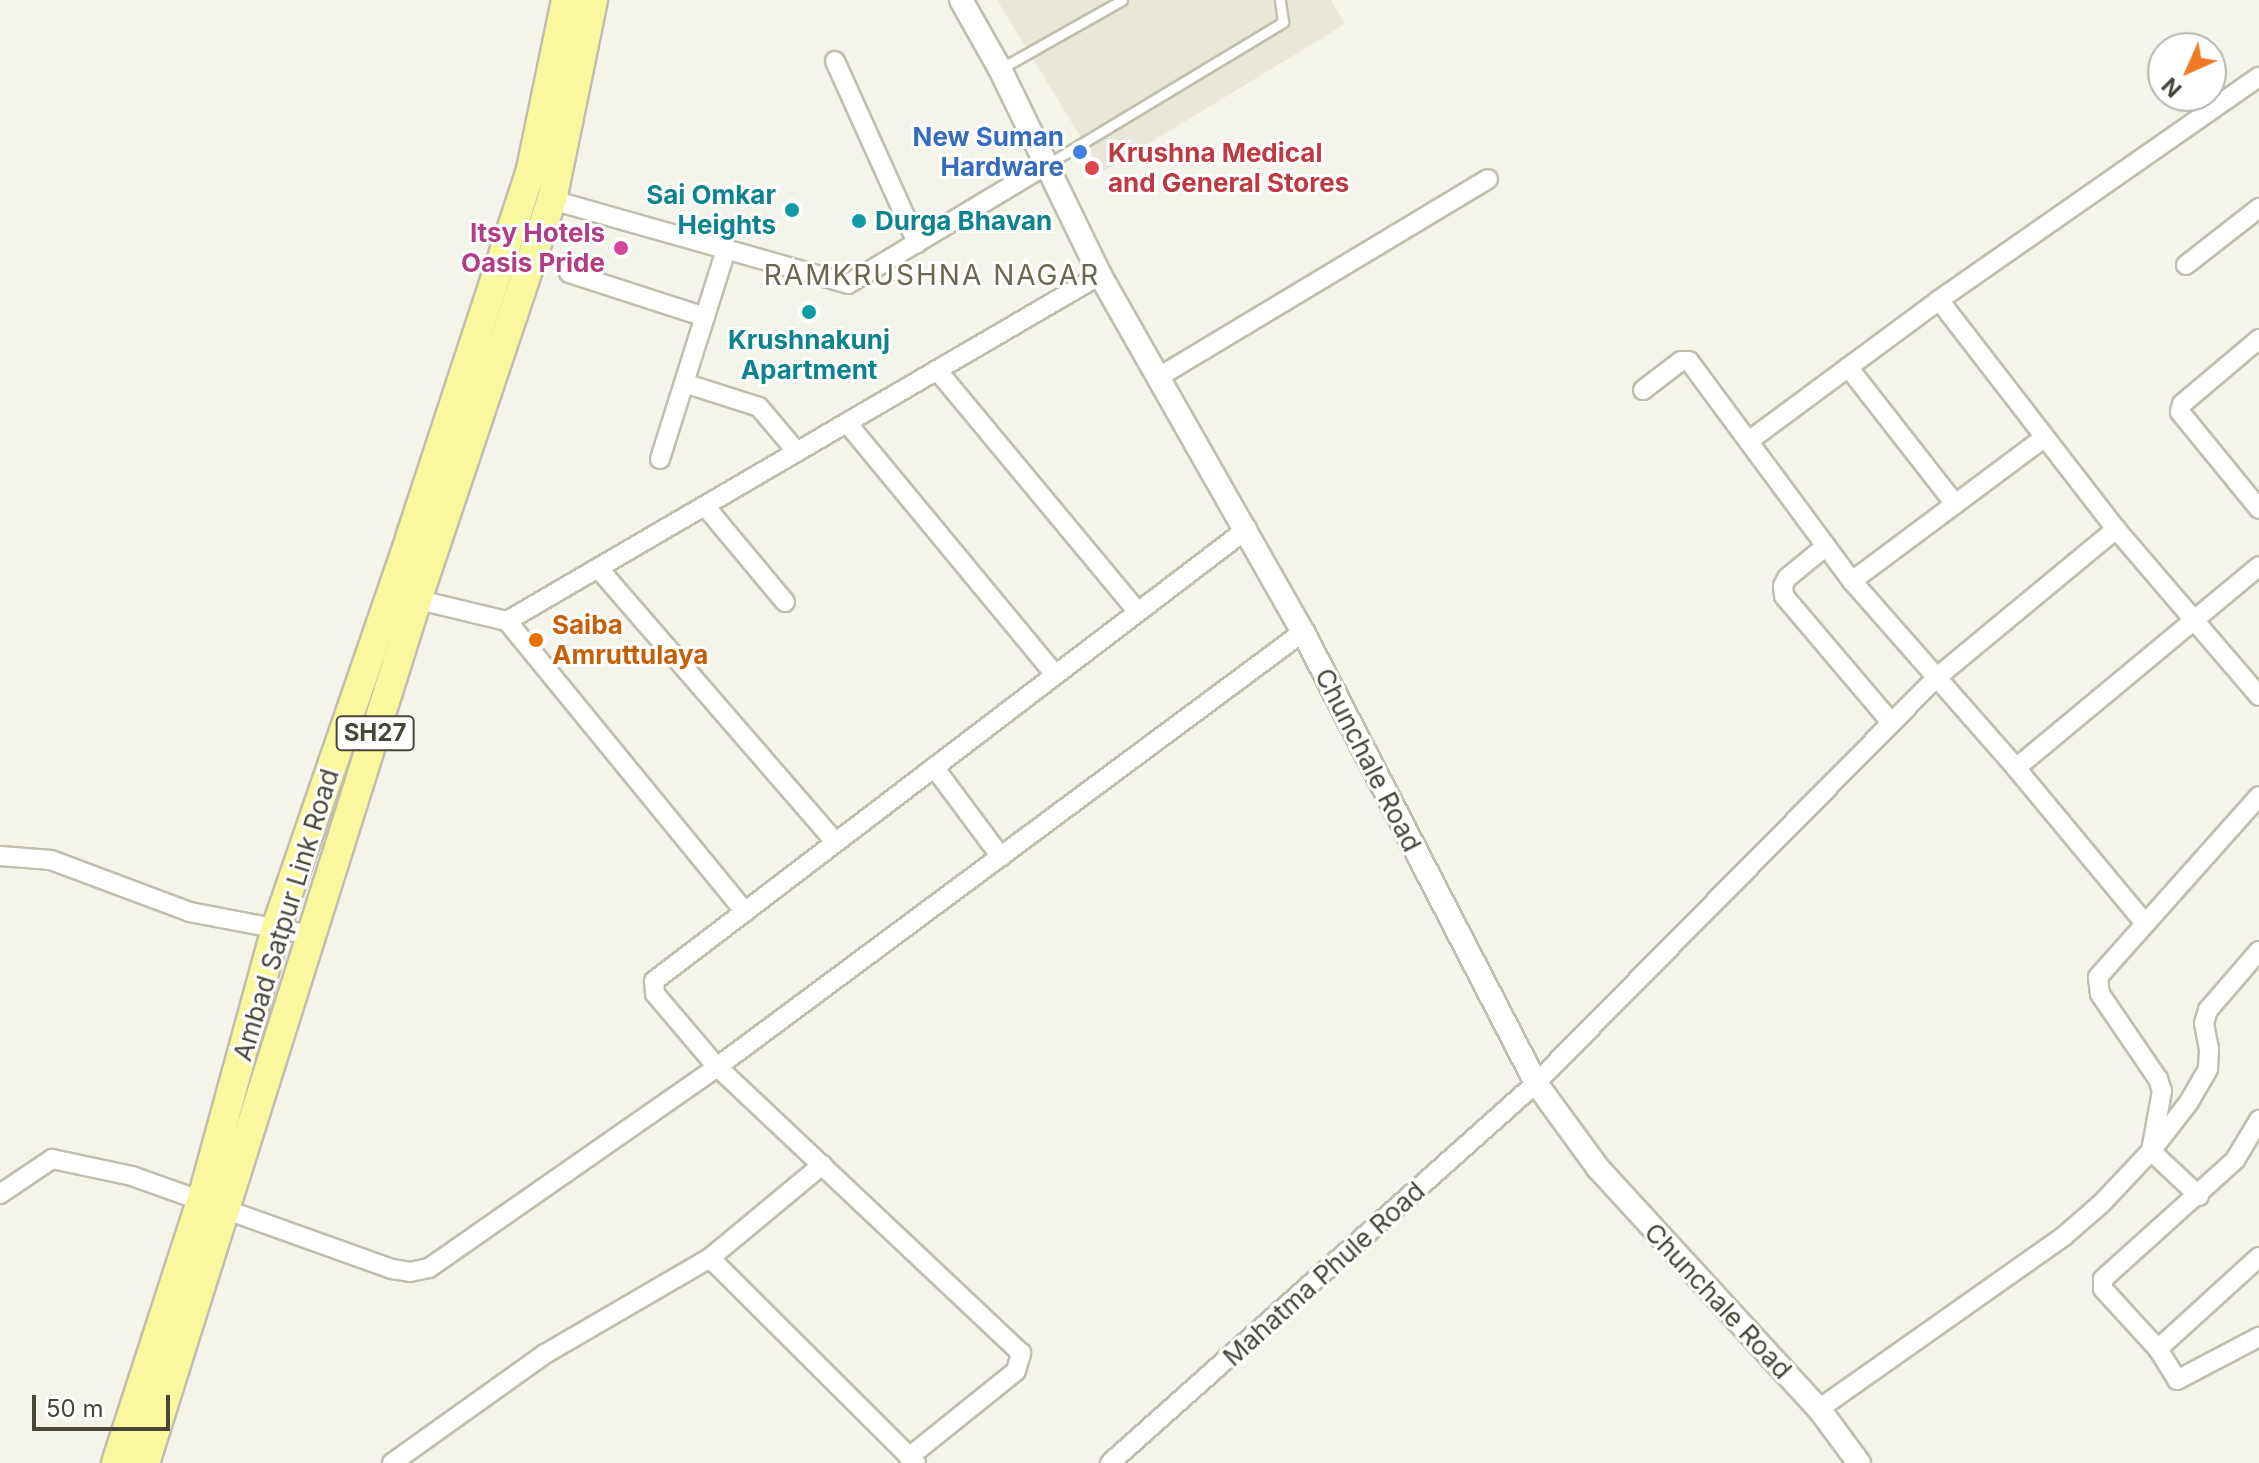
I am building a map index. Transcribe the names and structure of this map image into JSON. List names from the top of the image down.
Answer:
{
  "streets": {
    "main road": ["SH27", "Ambad Satpur Link Road"],
    "street": ["Chunchale Road", "Mahatma Phule Road"]
  },
  "crossings": [
    ["Chunchale Road", "Mahatma Phule Road"]
  ],
  "districts": ["RAMKRUSHNA NAGAR"],
  "places": [
    "New Suman Hardware",
    "Krushna Medical and General Stores",
    "Sai Omkar Heights",
    "Durga Bhavan",
    "Itsy Hotels Oasis Pride",
    "Krushnakunj Apartment",
    "Saiba Amruttulaya"
  ],
  "scale_bar": "50 m",
  "north": "bottom left"
}
